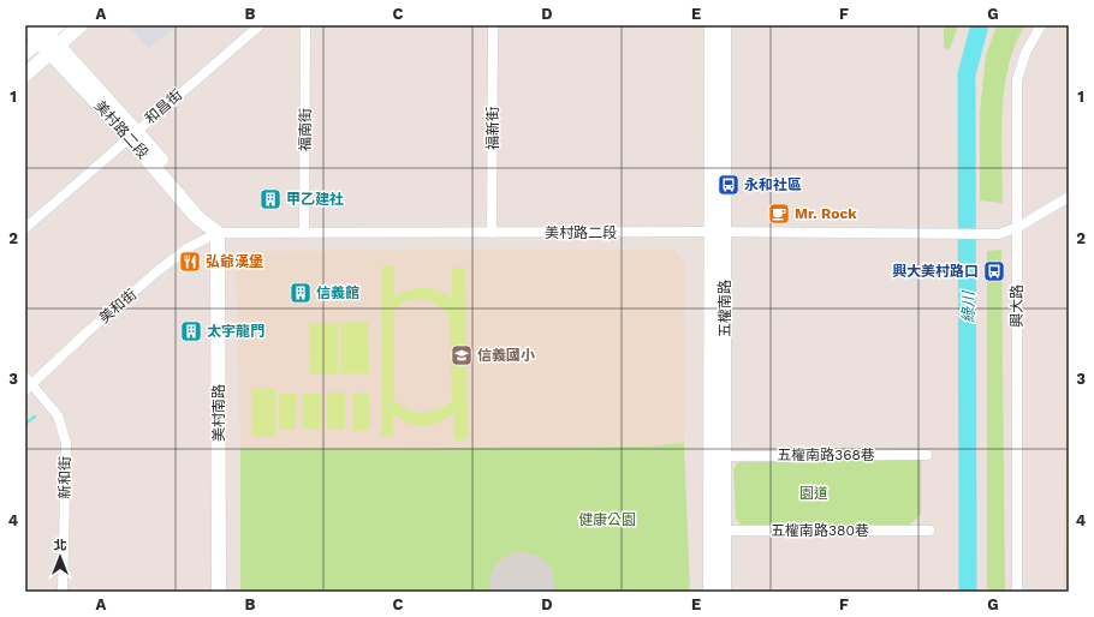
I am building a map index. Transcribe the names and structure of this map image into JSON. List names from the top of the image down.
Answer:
{
  "streets": {
    "main road": ["美村路二段", "五權南路", "美村南路"],
    "street": [
      "和昌街",
      "福新街",
      "福南街",
      "美和街",
      "興大路",
      "五權南路368巷",
      "新和街",
      "五權南路380巷"
    ]
  },
  "crossings": [
    ["和昌街", "美村路二段"],
    ["福新街", "美村路二段"],
    ["美村路二段", "福南街"],
    ["美村路二段", "美和街"],
    ["美村路二段", "興大路"],
    ["美村路二段", "五權南路"],
    ["美村路二段", "美村南路"],
    ["美和街", "美村南路"],
    ["美和街", "新和街"],
    ["五權南路", "五權南路368巷"],
    ["五權南路", "五權南路380巷"]
  ],
  "water": ["綠川"],
  "parks": ["園道", "健康公園"],
  "places": {
    "bus stop": ["永和社區", "興大美村路口"],
    "building": ["甲乙建社", "信義館", "太宇龍門"],
    "cafe": ["Mr. Rock"],
    "restaurant": ["弘爺漢堡"],
    "school or university": ["信義國小"]
  },
  "north": "top",
  "grid": {
    "columns": [
      "A",
      "B",
      "C",
      "D",
      "E",
      "F",
      "G"
    ],
    "rows": [
      "1",
      "2",
      "3",
      "4"
    ]
  }
}
